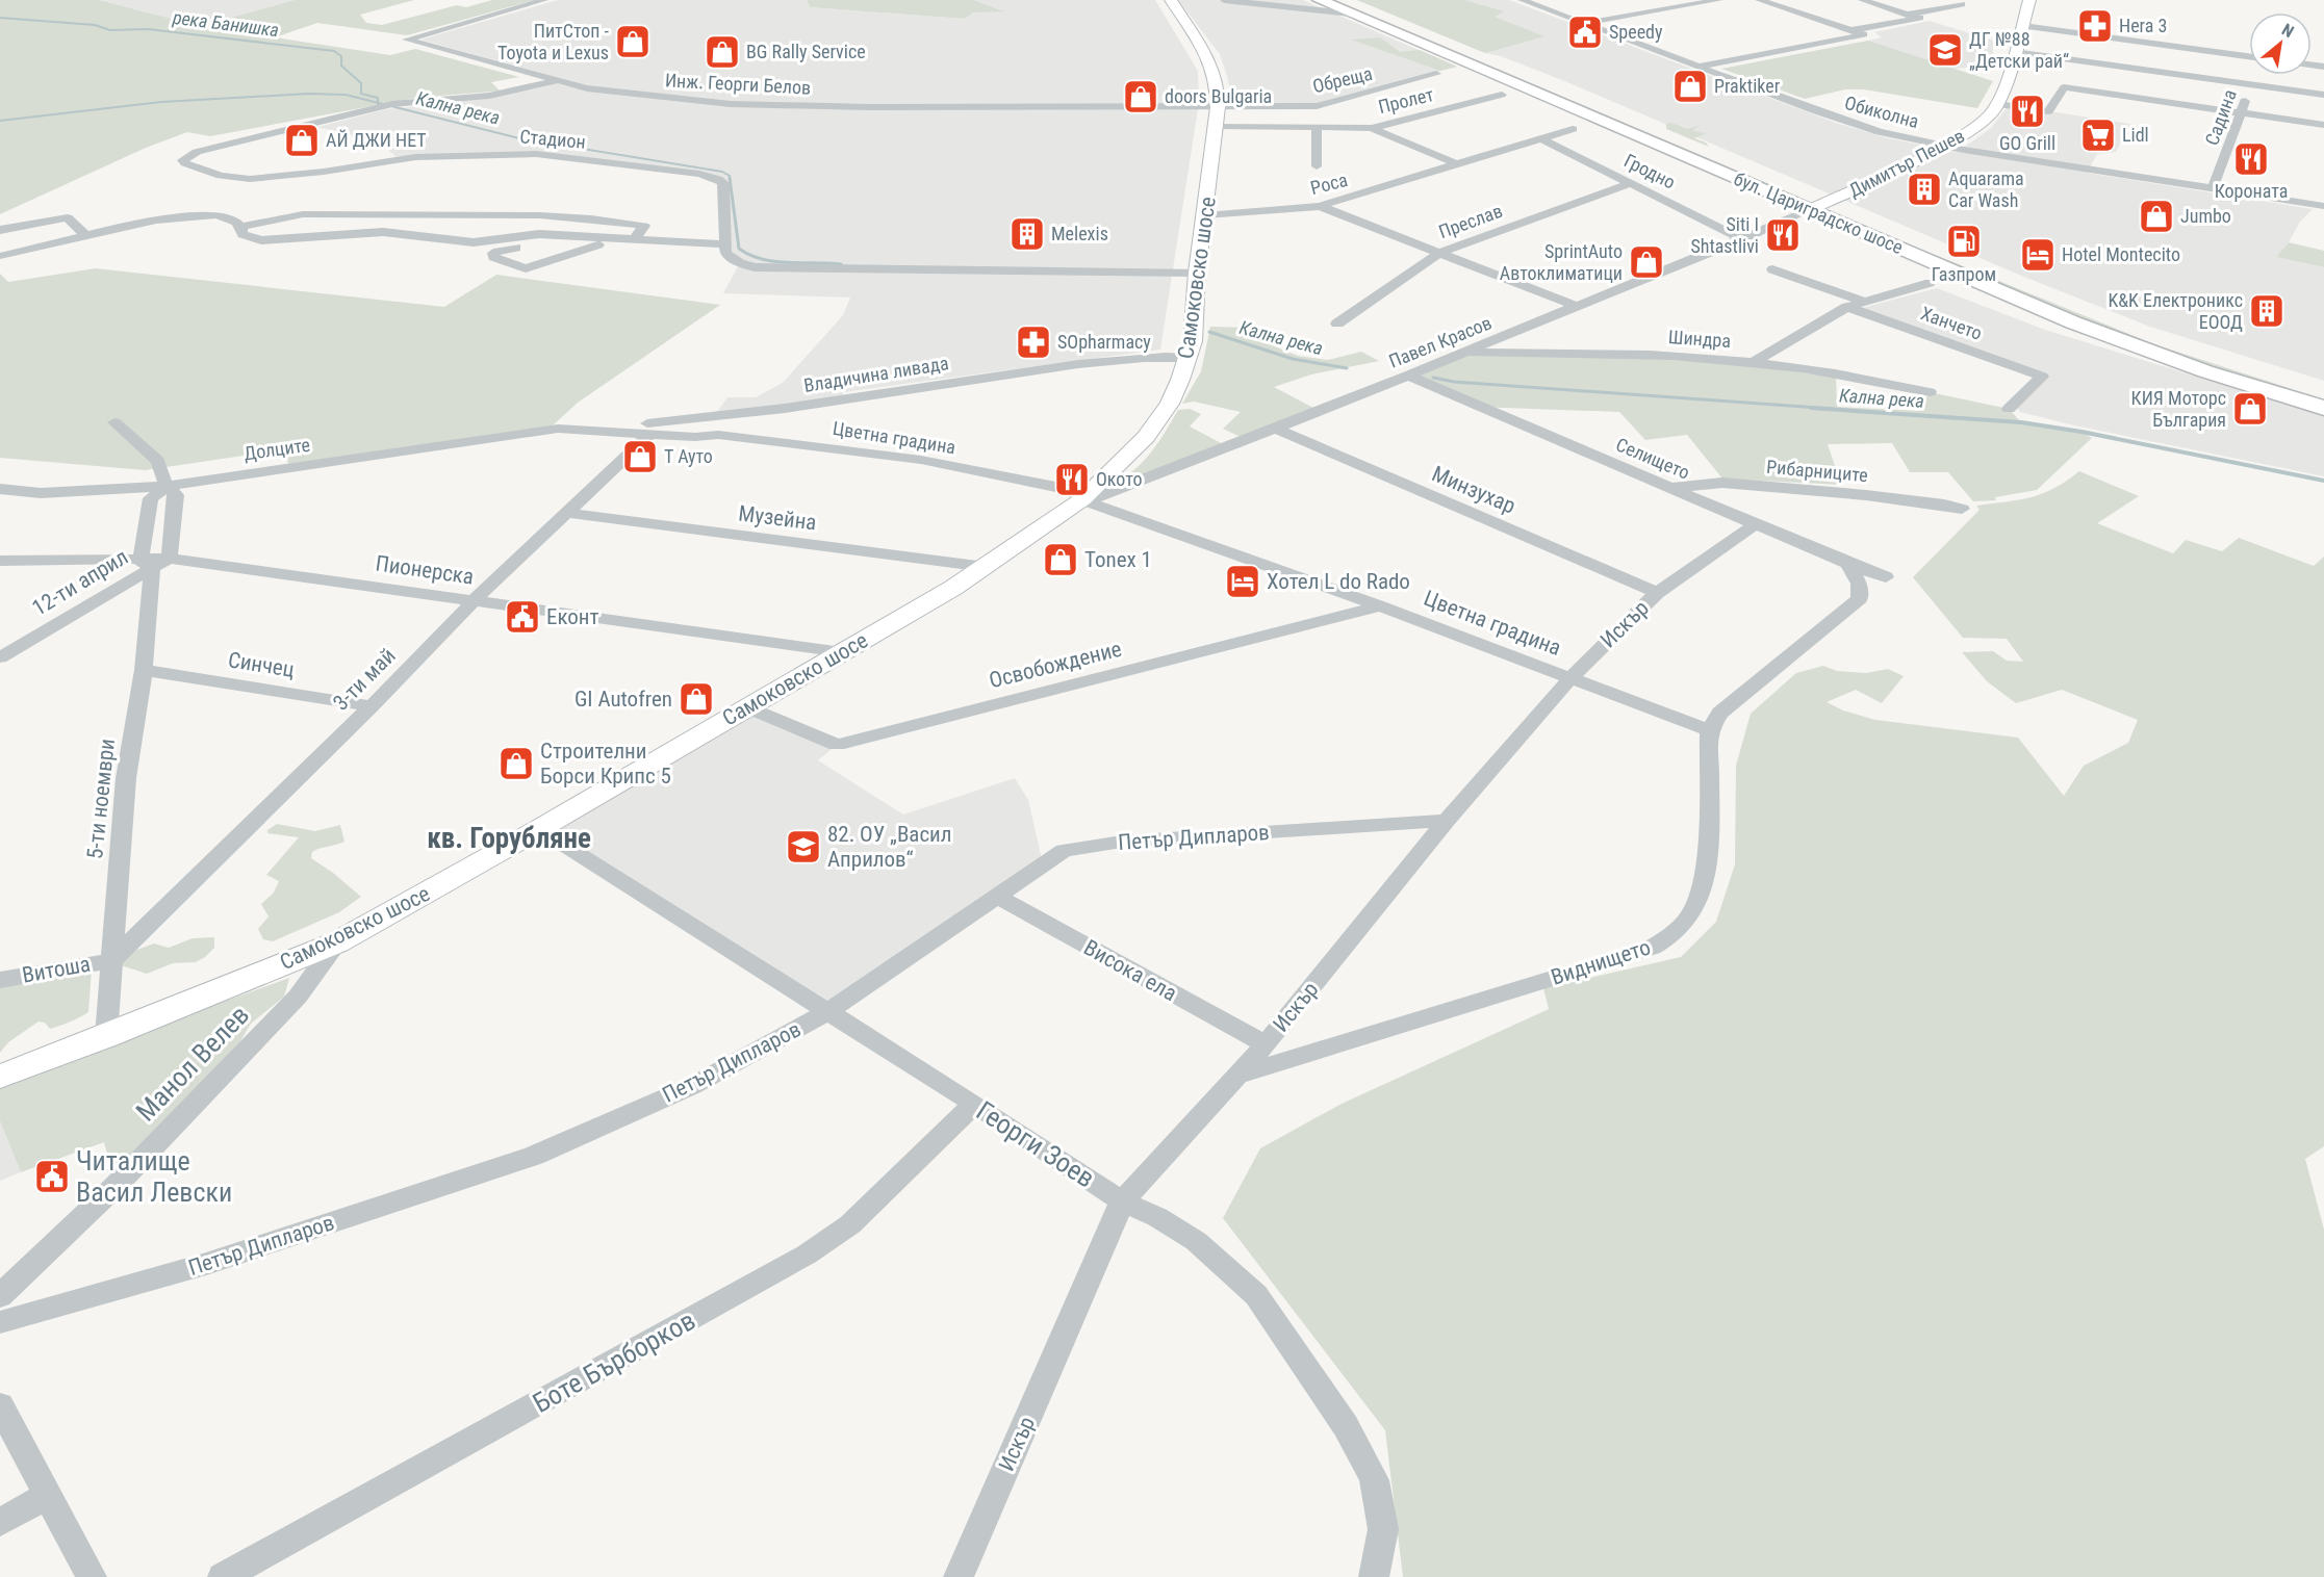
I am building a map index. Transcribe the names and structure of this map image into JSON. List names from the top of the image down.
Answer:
{
  "streets": {
    "highway": ["бул. Цариградско шосе"],
    "main road": ["Димитър Пешев", "Самоковско шосе"],
    "street": [
      "Обреща",
      "Инж. Георги Белов",
      "Пролет",
      "Обиколна",
      "Садина",
      "Стадион",
      "Гродно",
      "Роса",
      "Преслав",
      "Ханчето",
      "Шиндра",
      "Павел Красов",
      "Владичина ливада",
      "Цветна градина",
      "Долците",
      "Селището",
      "Рибарниците",
      "Минзухар",
      "Музейна",
      "Пионерска",
      "12-ти април",
      "Искър",
      "Синчец",
      "Освобождение",
      "3-ти май",
      "5-ти ноември",
      "Петър Дипларов",
      "Виднището",
      "Витоша",
      "Висока ела",
      "Манол Велев",
      "Георги Зоев",
      "Боте Бърборков"
    ]
  },
  "crossings": [
    ["Обреща", "Инж. Георги Белов"],
    ["Обреща", "Самоковско шосе"],
    ["Инж. Георги Белов", "Стадион"],
    ["Инж. Георги Белов", "Самоковско шосе"],
    ["Пролет", "Самоковско шосе"],
    ["Обиколна", "Садина"],
    ["Обиколна", "Димитър Пешев"],
    ["Димитър Пешев", "бул. Цариградско шосе"],
    ["Димитър Пешев", "Павел Красов"],
    ["Гродно", "Роса"],
    ["Гродно", "Преслав"],
    ["Гродно", "Павел Красов"],
    ["Роса", "Самоковско шосе"],
    ["бул. Цариградско шосе", "Павел Красов"],
    ["Самоковско шосе", "Павел Красов"],
    ["Самоковско шосе", "Владичина ливада"],
    ["Самоковско шосе", "Цветна градина"],
    ["Самоковско шосе", "Музейна"],
    ["Самоковско шосе", "Пионерска"],
    ["Самоковско шосе", "Освобождение"],
    ["Самоковско шосе", "5-ти ноември"],
    ["Самоковско шосе", "Манол Велев"],
    ["Самоковско шосе", "Георги Зоев"],
    ["Шиндра", "Павел Красов"],
    ["Павел Красов", "Цветна градина"],
    ["Павел Красов", "Селището"],
    ["Павел Красов", "Минзухар"],
    ["Владичина ливада", "Цветна градина"],
    ["Владичина ливада", "Долците"],
    ["Цветна градина", "Долците"],
    ["Цветна градина", "Искър"],
    ["Цветна градина", "Освобождение"],
    ["Цветна градина", "3-ти май"],
    ["Цветна градина", "Виднището"],
    ["Долците", "5-ти ноември"],
    ["Селището", "Рибарниците"],
    ["Селището", "Искър"],
    ["Минзухар", "Искър"],
    ["Музейна", "3-ти май"],
    ["Пионерска", "12-ти април"],
    ["Пионерска", "3-ти май"],
    ["Пионерска", "5-ти ноември"],
    ["12-ти април", "5-ти ноември"],
    ["Искър", "Петър Дипларов"],
    ["Искър", "Виднището"],
    ["Искър", "Висока ела"],
    ["Искър", "Георги Зоев"],
    ["Синчец", "3-ти май"],
    ["Синчец", "5-ти ноември"],
    ["3-ти май", "5-ти ноември"],
    ["3-ти май", "Витоша"],
    ["5-ти ноември", "Витоша"],
    ["Петър Дипларов", "Висока ела"],
    ["Петър Дипларов", "Георги Зоев"],
    ["Георги Зоев", "Боте Бърборков"]
  ],
  "districts": ["кв. Горубляне"],
  "water": ["река Банишка", "Кална река"],
  "places": {
    "pharmacy": ["Hera 3", "SOpharmacy"],
    "public building": ["Speedy", "Еконт", "Читалище Васил Левски"],
    "shop": [
      "ПитСтоп - Toyota и Lexus",
      "BG Rally Service",
      "Praktiker",
      "doors Bulgaria",
      "АЙ ДЖИ НЕТ",
      "Jumbo",
      "SprintAuto Автоклиматици",
      "КИЯ Моторс България",
      "Т Ауто",
      "Tonex 1",
      "GI Autofren",
      "Строителни Борси Крипс 5"
    ],
    "school or university": ["ДГ №88 „Детски рай“", "82. ОУ „Васил Априлов“"],
    "restaurant": [
      "GO Grill",
      "Короната",
      "Siti I Shtastlivi",
      "Окото"
    ],
    "supermarket": ["Lidl"],
    "building": ["Aquarama Car Wash", "Мelexis", "K&K Електроникс ЕООД"],
    "fuel station": ["Газпром"],
    "hotel": ["Hotel Montecito", "Хотел L do Rado"]
  },
  "north": "top right"
}
